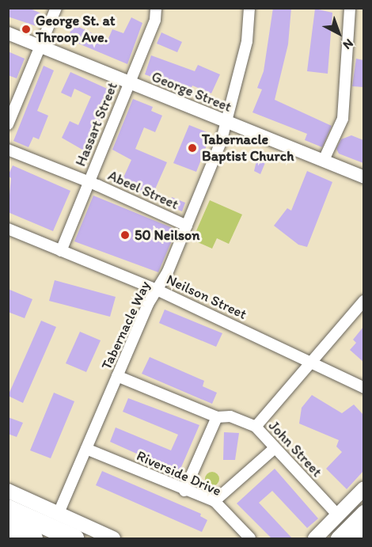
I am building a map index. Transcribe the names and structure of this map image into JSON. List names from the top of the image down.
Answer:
{
  "streets": {
    "street": [
      "George Street",
      "Hassart Street",
      "Abeel Street",
      "Neilson Street",
      "Tabernacle Way",
      "John Street",
      "Riverside Drive"
    ]
  },
  "crossings": [
    ["George Street", "Hassart Street"],
    ["George Street", "Tabernacle Way"],
    ["Hassart Street", "Abeel Street"],
    ["Hassart Street", "Neilson Street"],
    ["Abeel Street", "Tabernacle Way"],
    ["Neilson Street", "Tabernacle Way"],
    ["Tabernacle Way", "John Street"],
    ["Tabernacle Way", "Riverside Drive"]
  ],
  "places": ["George St. at Throop Ave.", "Tabernacle Baptist Church", "50 Neilson"],
  "north": "bottom right"
}
